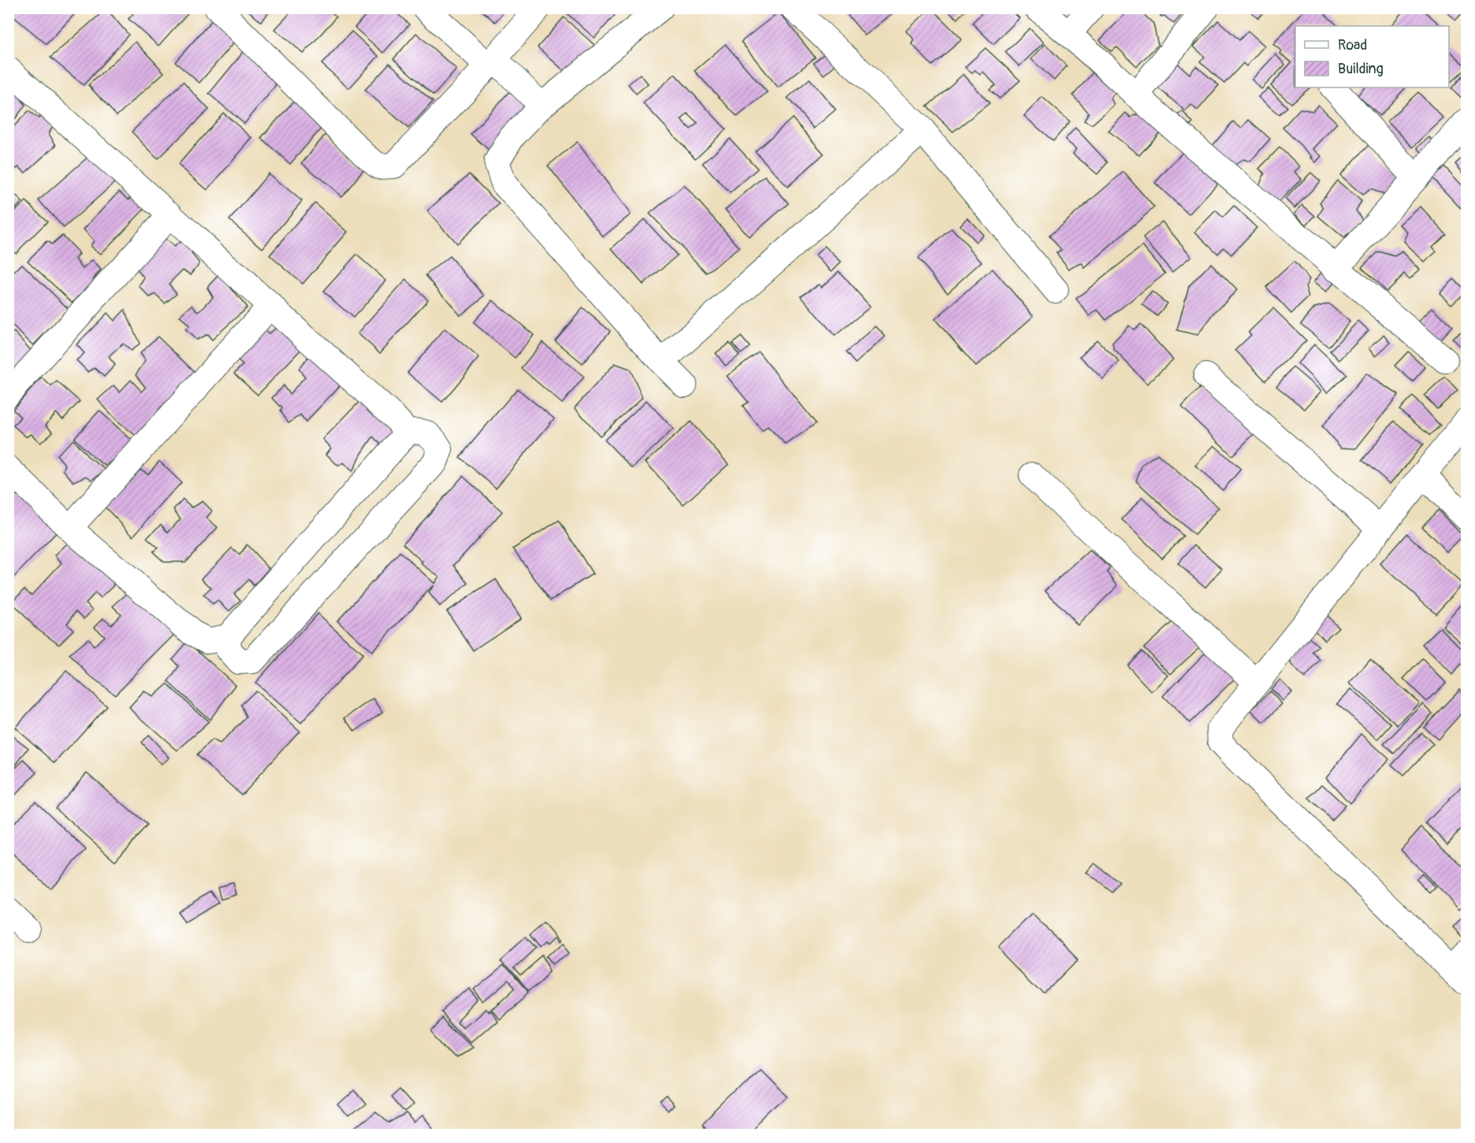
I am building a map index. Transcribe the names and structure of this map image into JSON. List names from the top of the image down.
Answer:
{
  "legend": ["Road", "Building"]
}
